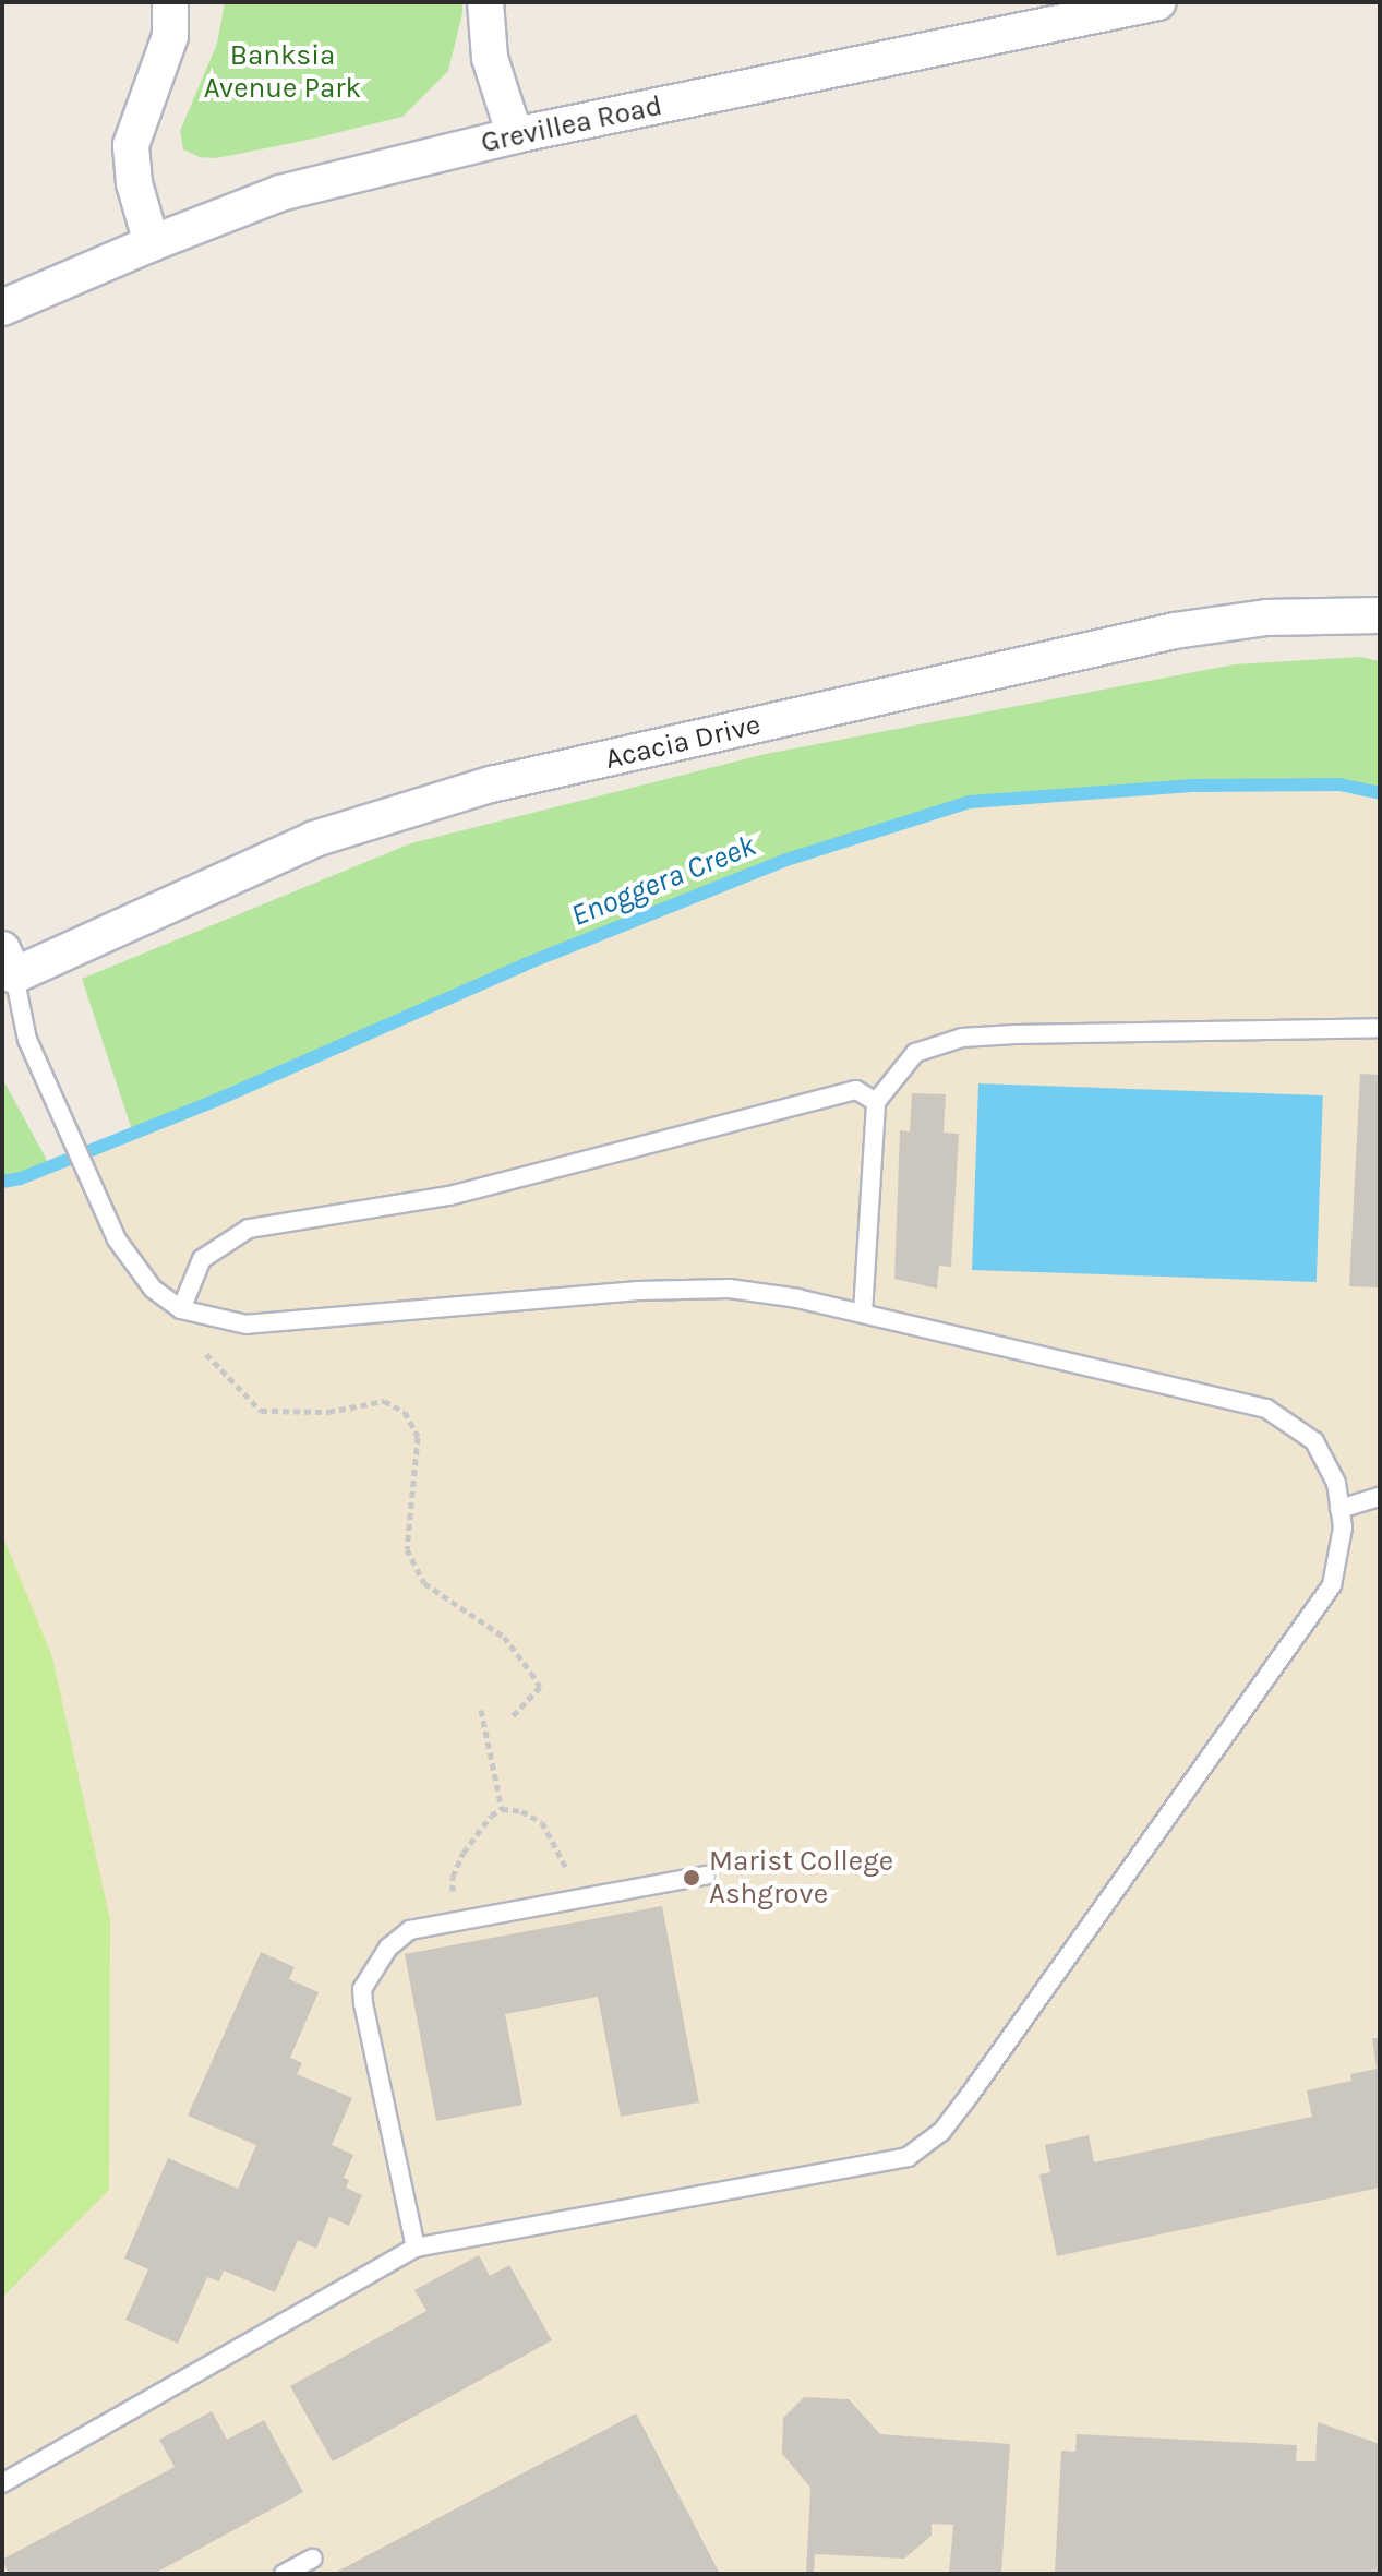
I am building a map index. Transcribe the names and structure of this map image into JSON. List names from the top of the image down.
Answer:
{
  "streets": {
    "street": ["Grevillea Road", "Acacia Drive"]
  },
  "water": ["Enoggera Creek"],
  "parks": ["Banksia Avenue Park"],
  "places": ["Marist College Ashgrove"]
}
